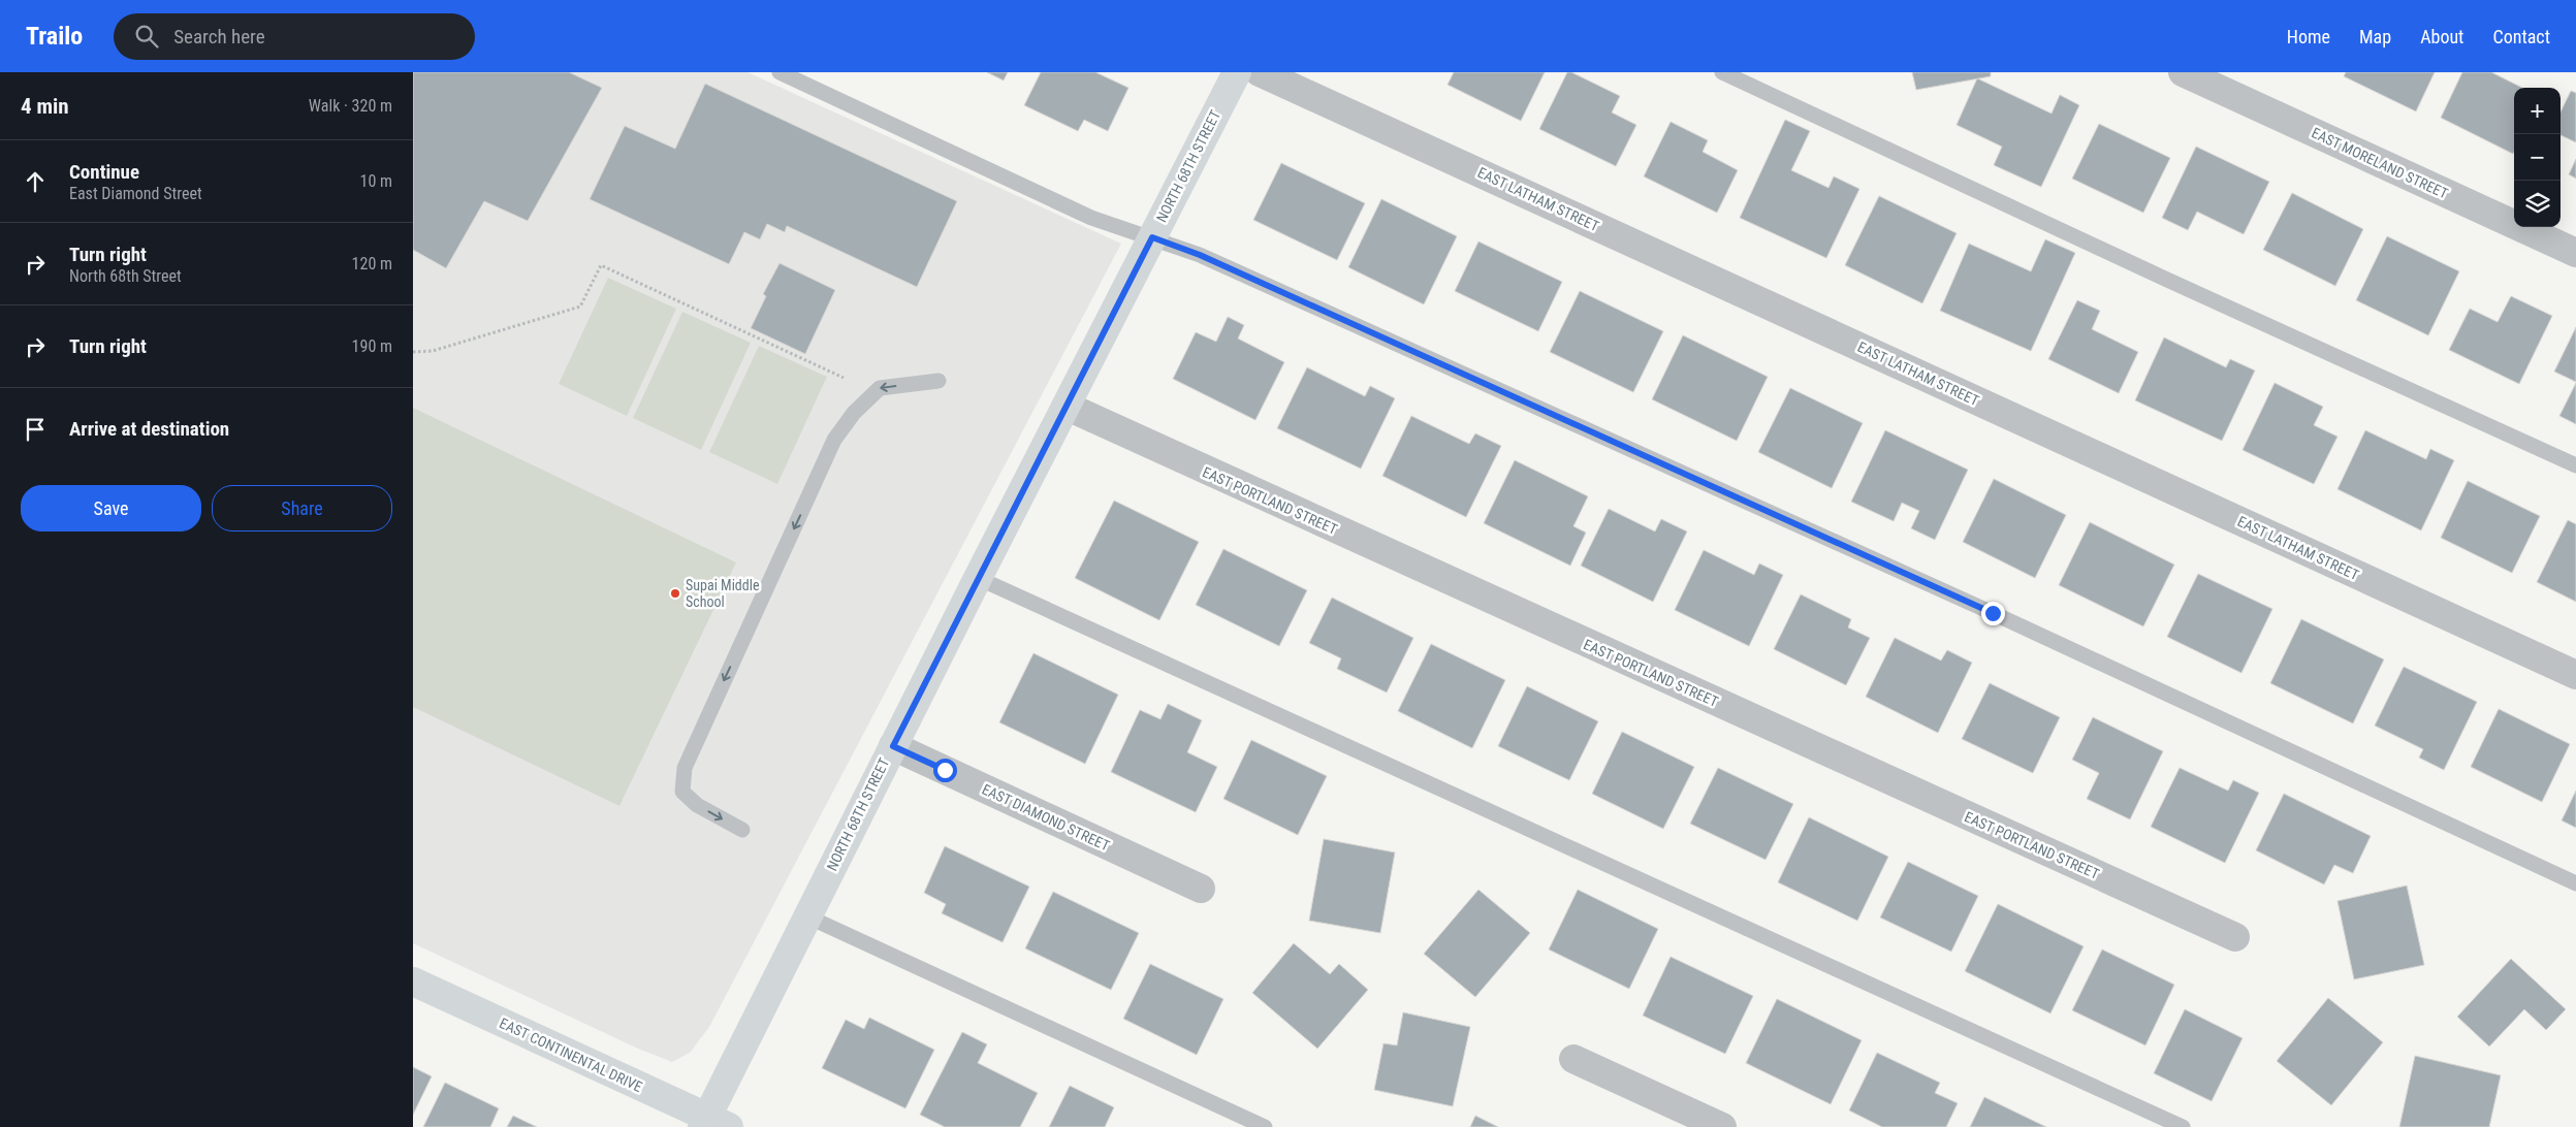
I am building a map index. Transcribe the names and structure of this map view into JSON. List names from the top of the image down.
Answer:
{
  "streets": {
    "street": [
      "EAST MORELAND STREET",
      "NORTH 68TH STREET",
      "EAST LATHAM STREET",
      "EAST PORTLAND STREET",
      "EAST DIAMOND STREET",
      "EAST CONTINENTAL DRIVE"
    ]
  },
  "crossings": [
    ["NORTH 68TH STREET", "EAST PORTLAND STREET"],
    ["NORTH 68TH STREET", "EAST DIAMOND STREET"],
    ["NORTH 68TH STREET", "EAST CONTINENTAL DRIVE"]
  ],
  "places": ["Supai Middle School"],
  "page": {
    "header": "Trailo",
    "search": "Search here",
    "nav": [
      "Home",
      "Map",
      "About",
      "Contact"
    ],
    "heading": ["4 min", "Walk · 320 m"],
    "map_buttons": ["+", "−"],
    "list": [
      ["Continue", "East Diamond Street", "10 m"],
      ["Turn right", "North 68th Street", "120 m"],
      ["Turn right", "190 m"],
      "Arrive at destination"
    ],
    "buttons": ["Save", "Share"]
  }
}
